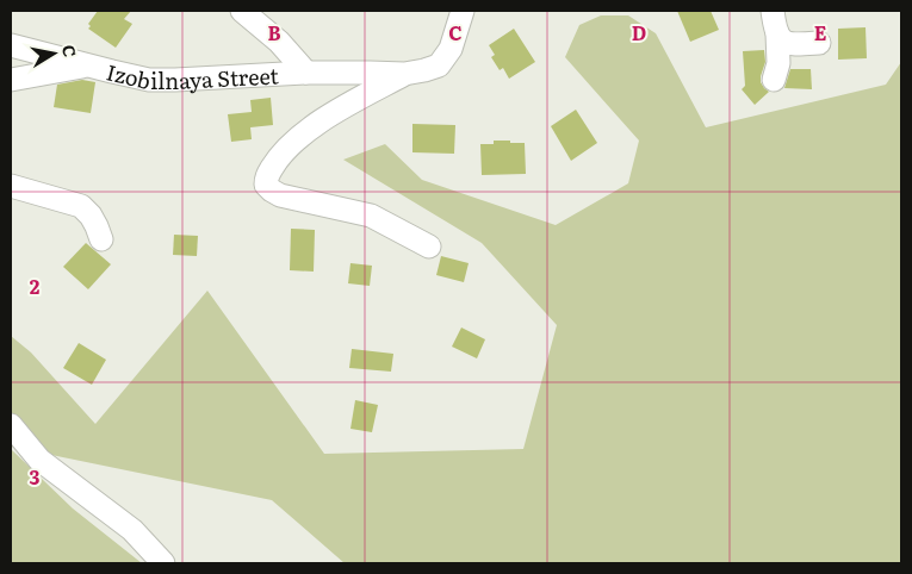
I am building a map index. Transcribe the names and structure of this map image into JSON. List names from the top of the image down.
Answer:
{
  "streets": {
    "street": ["Izobilnaya Street"]
  },
  "north": "right",
  "grid": {
    "columns": [
      "B",
      "C",
      "D",
      "E"
    ],
    "rows": ["2", "3"]
  }
}
